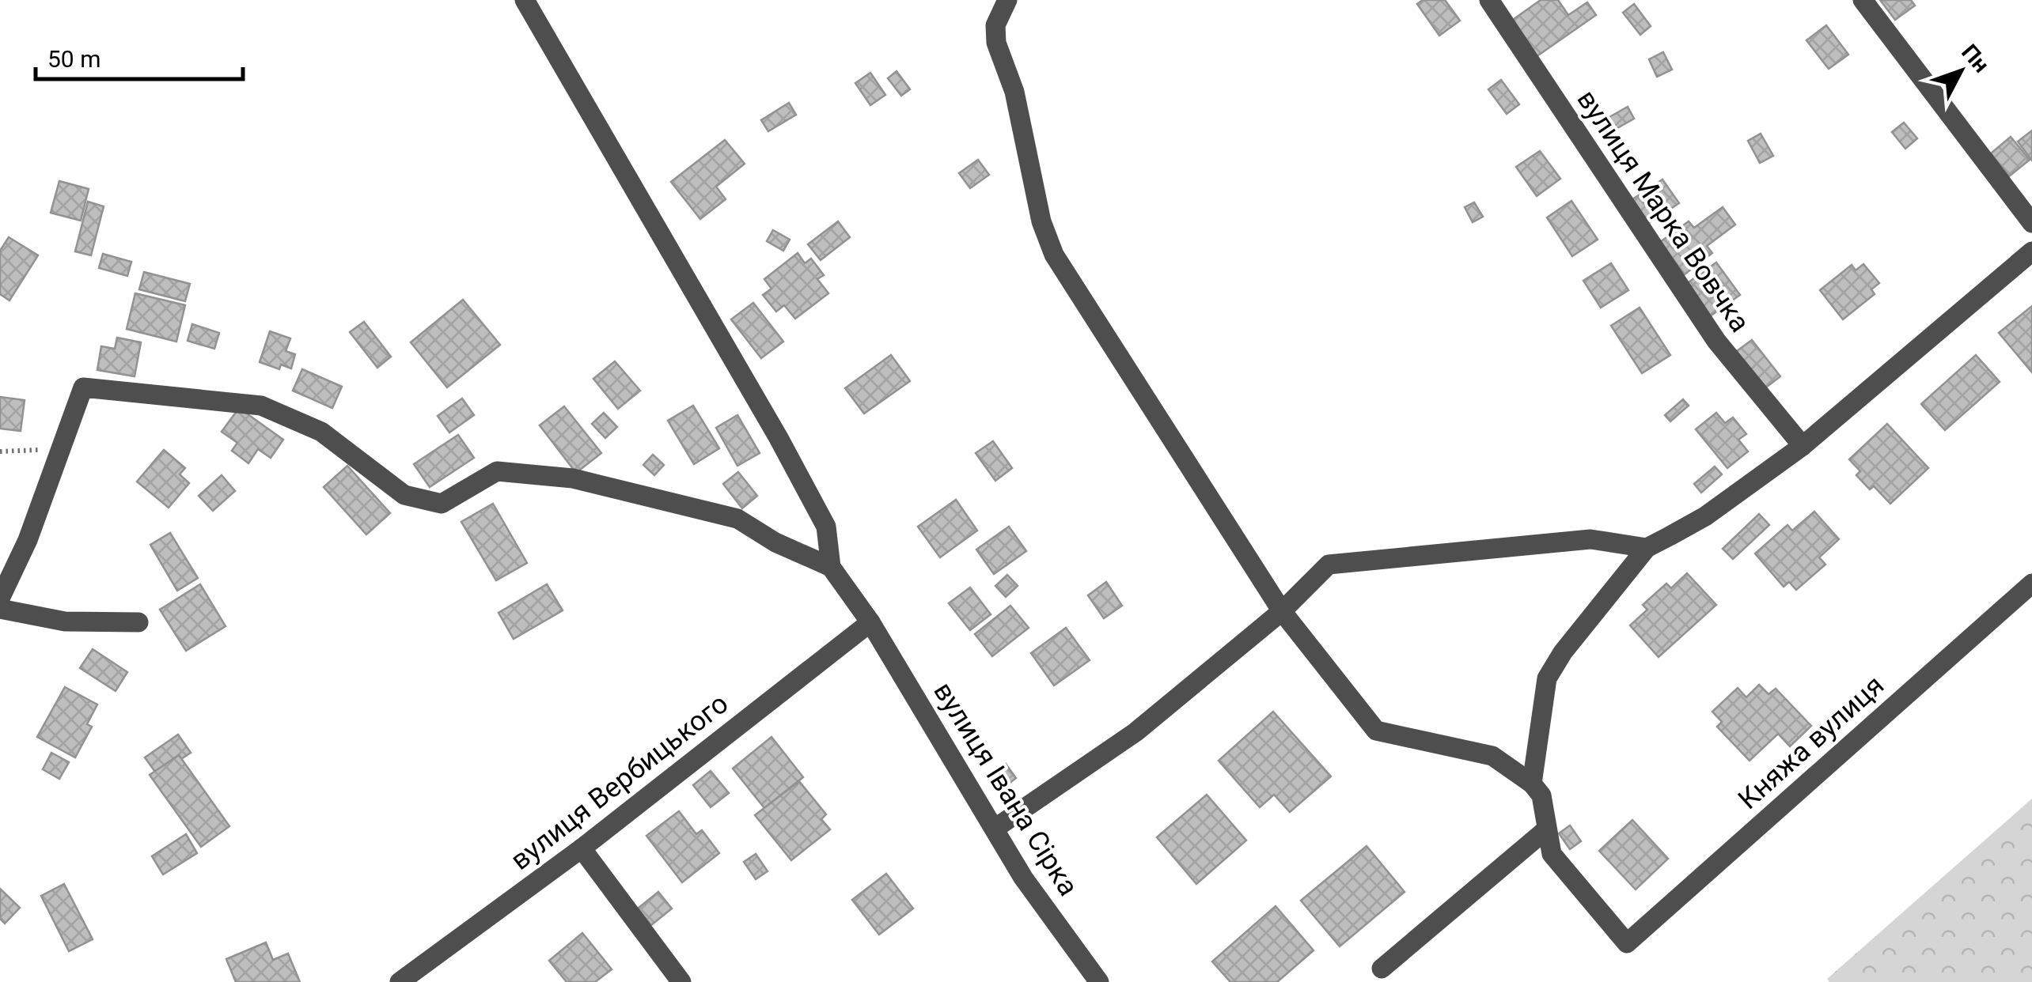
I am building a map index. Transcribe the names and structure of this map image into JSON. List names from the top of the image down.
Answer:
{
  "streets": {
    "street": [
      "вулиця Марка Вовчка",
      "Княжа вулиця",
      "вулиця Вербицького",
      "вулиця Івана Сірка"
    ]
  },
  "crossings": [
    ["вулиця Вербицького", "вулиця Івана Сірка"]
  ],
  "scale_bar": "50 m",
  "north": "top right"
}
